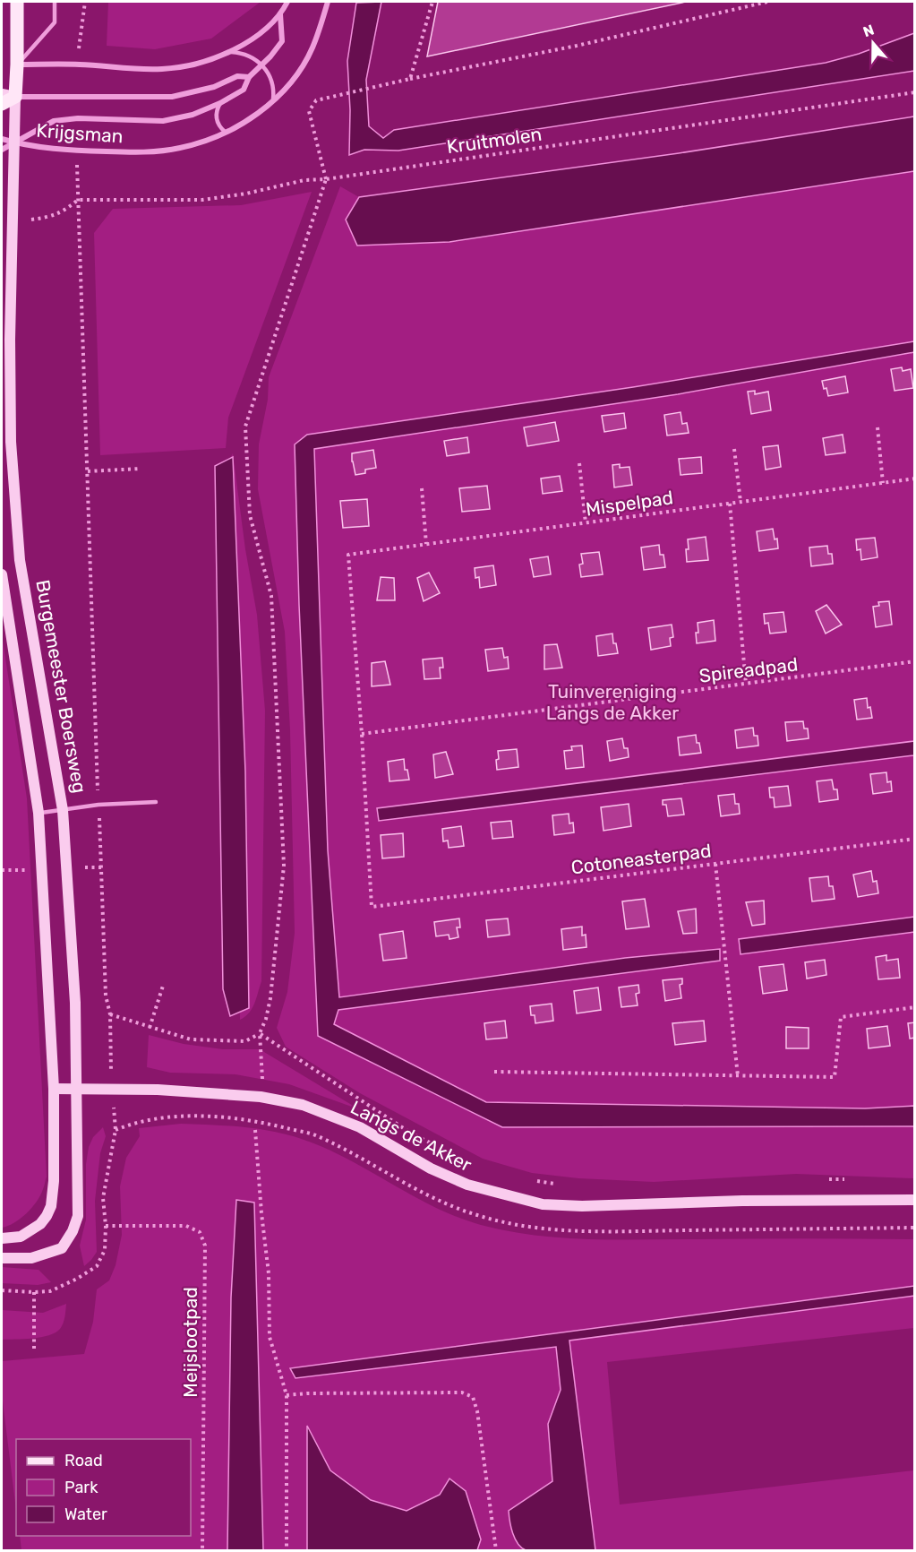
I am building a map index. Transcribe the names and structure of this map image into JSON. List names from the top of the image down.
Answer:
{
  "streets": {
    "main road": ["Burgemeester Boersweg"],
    "street": ["Krijgsman", "Langs de Akker"],
    "path": [
      "Kruitmolen",
      "Mispelpad",
      "Spireadpad",
      "Cotoneasterpad",
      "Meijslootpad"
    ]
  },
  "crossings": [
    ["Krijgsman", "Burgemeester Boersweg"],
    ["Mispelpad", "Spireadpad"],
    ["Mispelpad", "Cotoneasterpad"],
    ["Spireadpad", "Cotoneasterpad"],
    ["Burgemeester Boersweg", "Langs de Akker"]
  ],
  "parks": ["Tuinvereniging Langs de Akker"],
  "legend": ["Road", "Park", "Water"],
  "north": "top"
}
